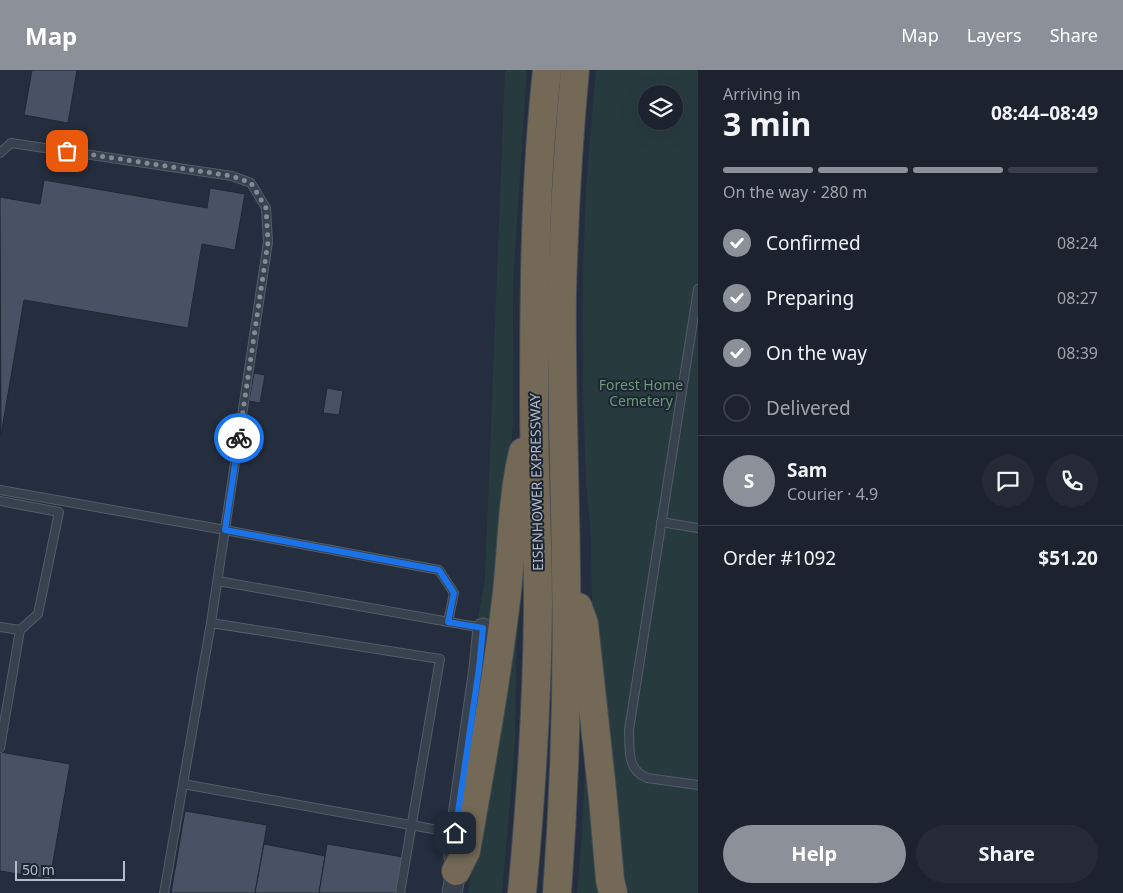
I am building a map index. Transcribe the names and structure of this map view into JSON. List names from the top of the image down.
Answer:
{
  "streets": {
    "highway": ["EISENHOWER EXPRESSWAY"]
  },
  "parks": ["Forest Home Cemetery"],
  "scale_bar": "50 m",
  "page": {
    "header": "Map",
    "nav": ["Map", "Layers", "Share"],
    "heading": ["3 min", "Arriving in", "08:44–08:49"],
    "panel": [
      "Sam",
      "Courier · 4.9",
      "Order #1092",
      "$51.20"
    ],
    "bar": "On the way · 280 m",
    "list": [
      ["Confirmed", "08:24"],
      ["Preparing", "08:27"],
      ["On the way", "08:39"],
      "Delivered"
    ],
    "round": "S",
    "buttons": ["Help", "Share"],
    "scale": "50 m"
  }
}
